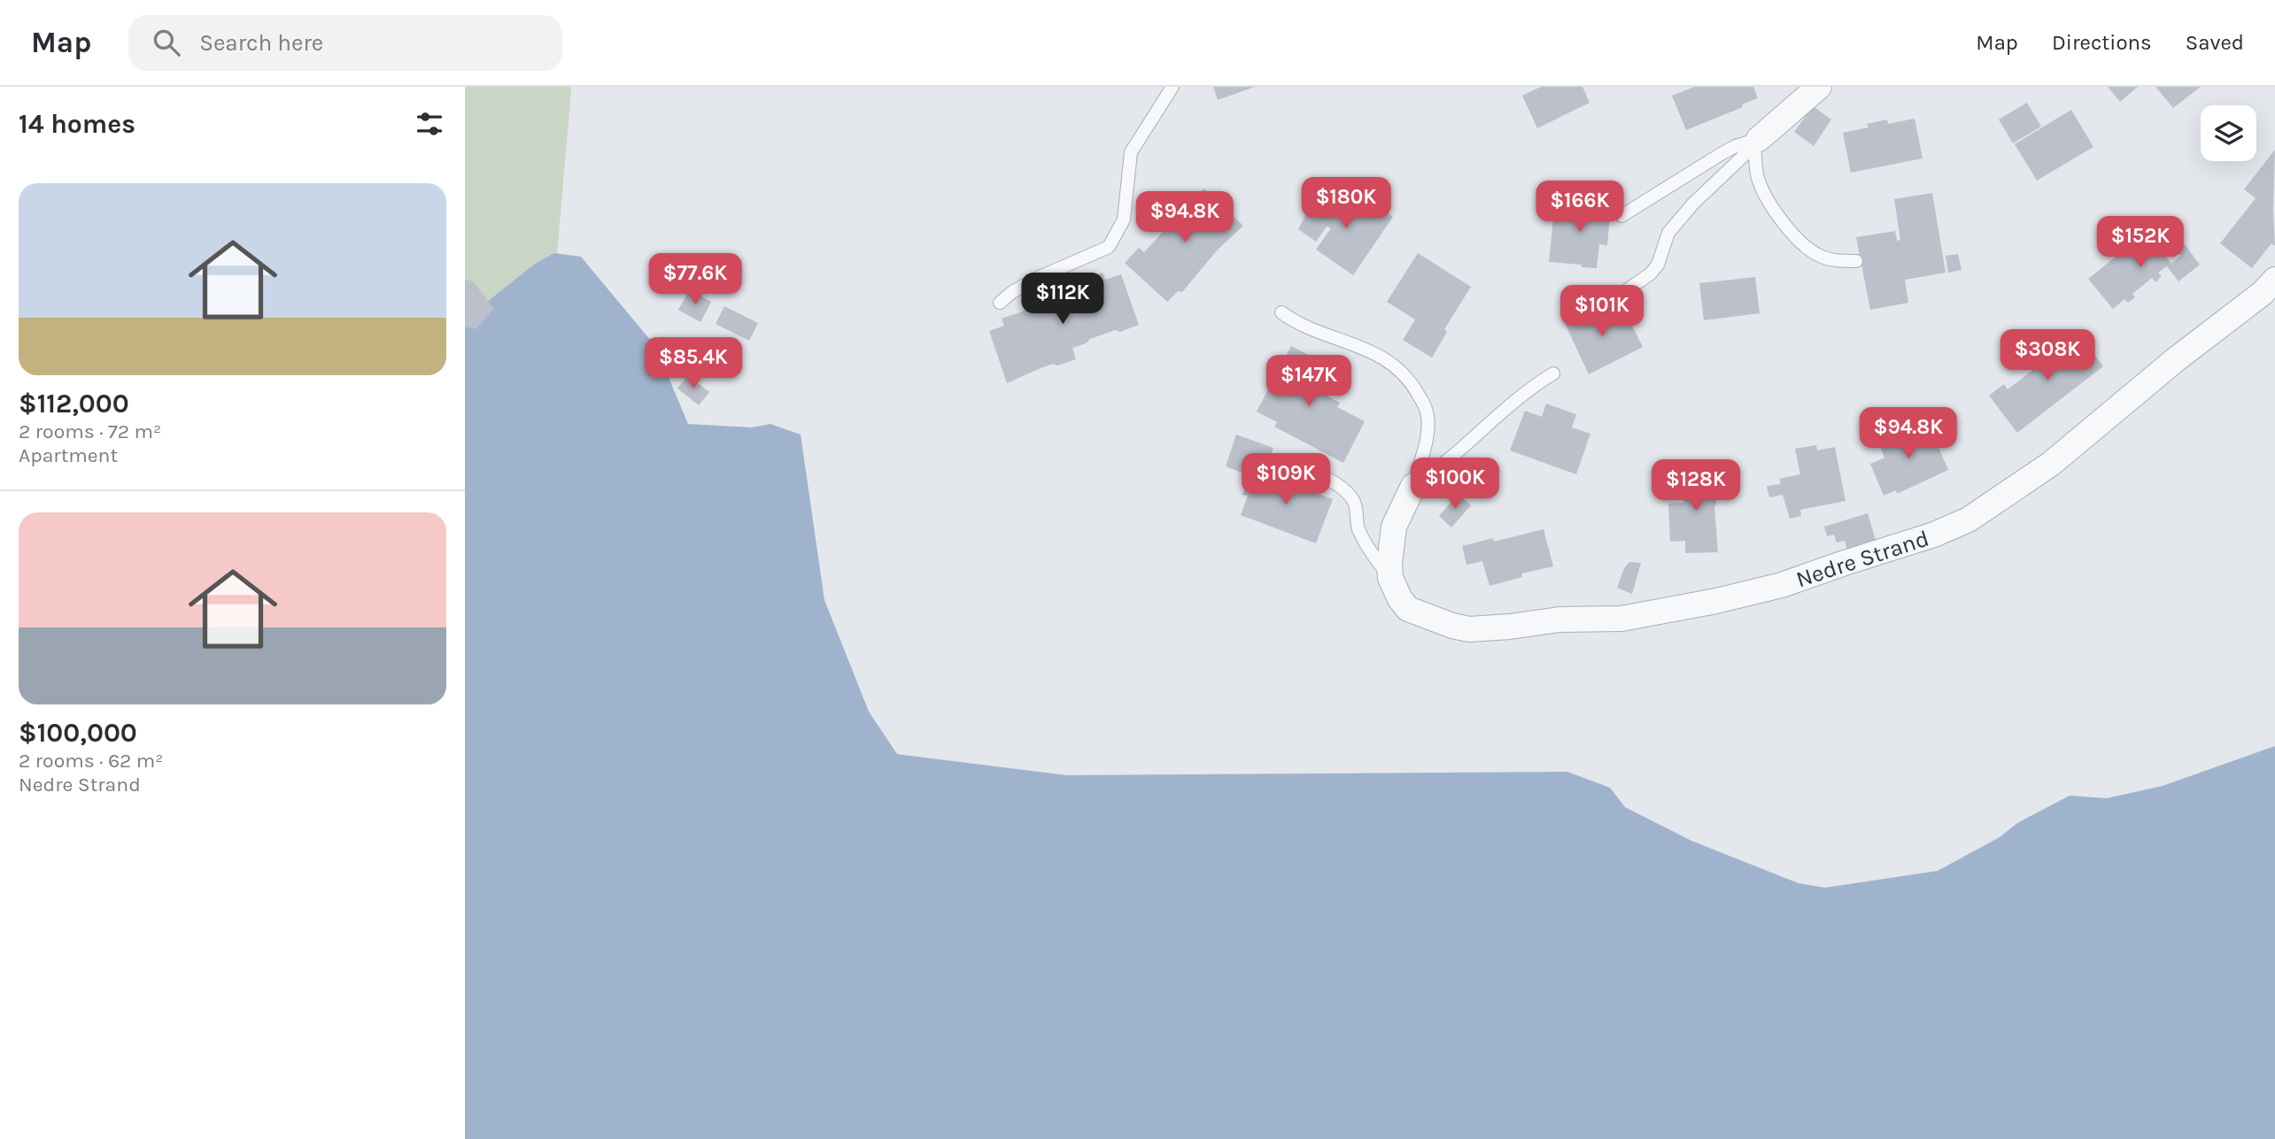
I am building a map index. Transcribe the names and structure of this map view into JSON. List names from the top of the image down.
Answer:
{
  "streets": {
    "street": ["Nedre Strand"]
  },
  "page": {
    "header": "Map",
    "search": "Search here",
    "nav": ["Map", "Directions", "Saved"],
    "heading": "14 homes",
    "list": [
      {
        "name": "$112,000",
        "note": "2 rooms · 72 m² · Apartment"
      },
      {
        "name": "$100,000",
        "note": "2 rooms · 62 m² · Nedre Strand"
      }
    ],
    "price": [
      "$180K",
      "$166K",
      "$94.8K",
      "$152K",
      "$77.6K",
      "$112K",
      "$101K",
      "$308K",
      "$85.4K",
      "$147K",
      "$94.8K",
      "$109K",
      "$100K",
      "$128K"
    ]
  }
}
